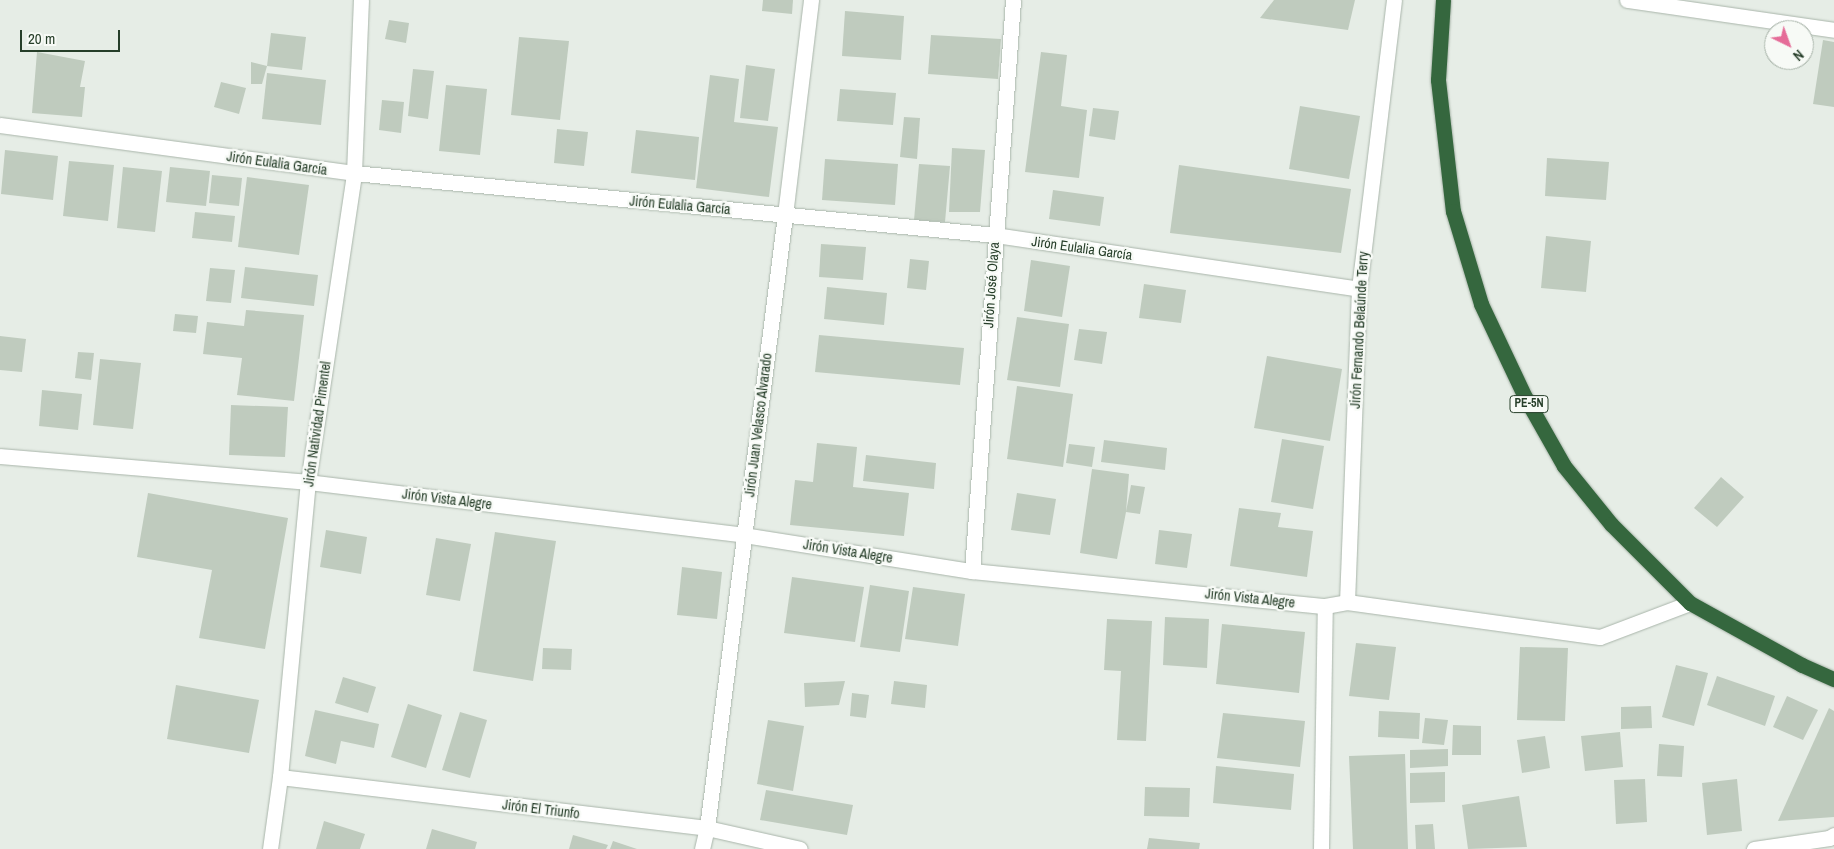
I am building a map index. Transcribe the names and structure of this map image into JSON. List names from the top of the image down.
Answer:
{
  "streets": {
    "highway": ["PE-5N"],
    "street": [
      "Jirón Eulalia García",
      "Jirón José Olaya",
      "Jirón Fernando Belaúnde Terry",
      "Jirón Natividad Pimentel",
      "Jirón Juan Velasco Alvarado",
      "Jirón Vista Alegre",
      "Jirón El Triunfo"
    ]
  },
  "crossings": [
    ["Jirón Eulalia García", "Jirón José Olaya"],
    ["Jirón Eulalia García", "Jirón Fernando Belaúnde Terry"],
    ["Jirón Eulalia García", "Jirón Natividad Pimentel"],
    ["Jirón Eulalia García", "Jirón Juan Velasco Alvarado"],
    ["Jirón José Olaya", "Jirón Vista Alegre"],
    ["Jirón Fernando Belaúnde Terry", "Jirón Vista Alegre"],
    ["PE-5N", "Jirón Vista Alegre"],
    ["Jirón Natividad Pimentel", "Jirón Vista Alegre"],
    ["Jirón Natividad Pimentel", "Jirón El Triunfo"],
    ["Jirón Juan Velasco Alvarado", "Jirón Vista Alegre"],
    ["Jirón Juan Velasco Alvarado", "Jirón El Triunfo"]
  ],
  "scale_bar": "20 m",
  "north": "bottom right"
}
